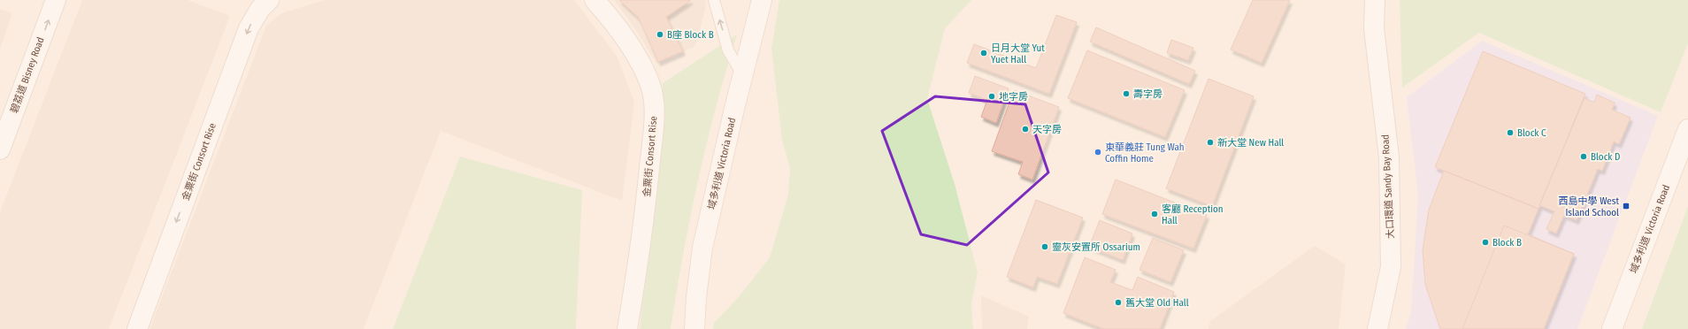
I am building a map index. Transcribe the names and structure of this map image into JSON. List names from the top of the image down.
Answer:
{
  "streets": {
    "street": [
      "碧荔道 Bisney Road",
      "金粟街 Consort Rise",
      "域多利道 Victoria Road",
      "大口環道 Sandy Bay Road"
    ]
  },
  "one_way": ["碧荔道 Bisney Road", "金粟街 Consort Rise"],
  "places": {
    "other": [
      "B座 Block B",
      "日月大堂 Yut Yuet Hall",
      "壽字房",
      "地字房",
      "天字房",
      "Block C",
      "新大堂 New Hall",
      "東華義莊 Tung Wah Coffin Home",
      "Block D",
      "客廳 Reception Hall",
      "Block B",
      "靈灰安置所 Ossarium",
      "舊大堂 Old Hall"
    ],
    "transit": ["西島中學 West Island School"]
  }
}
